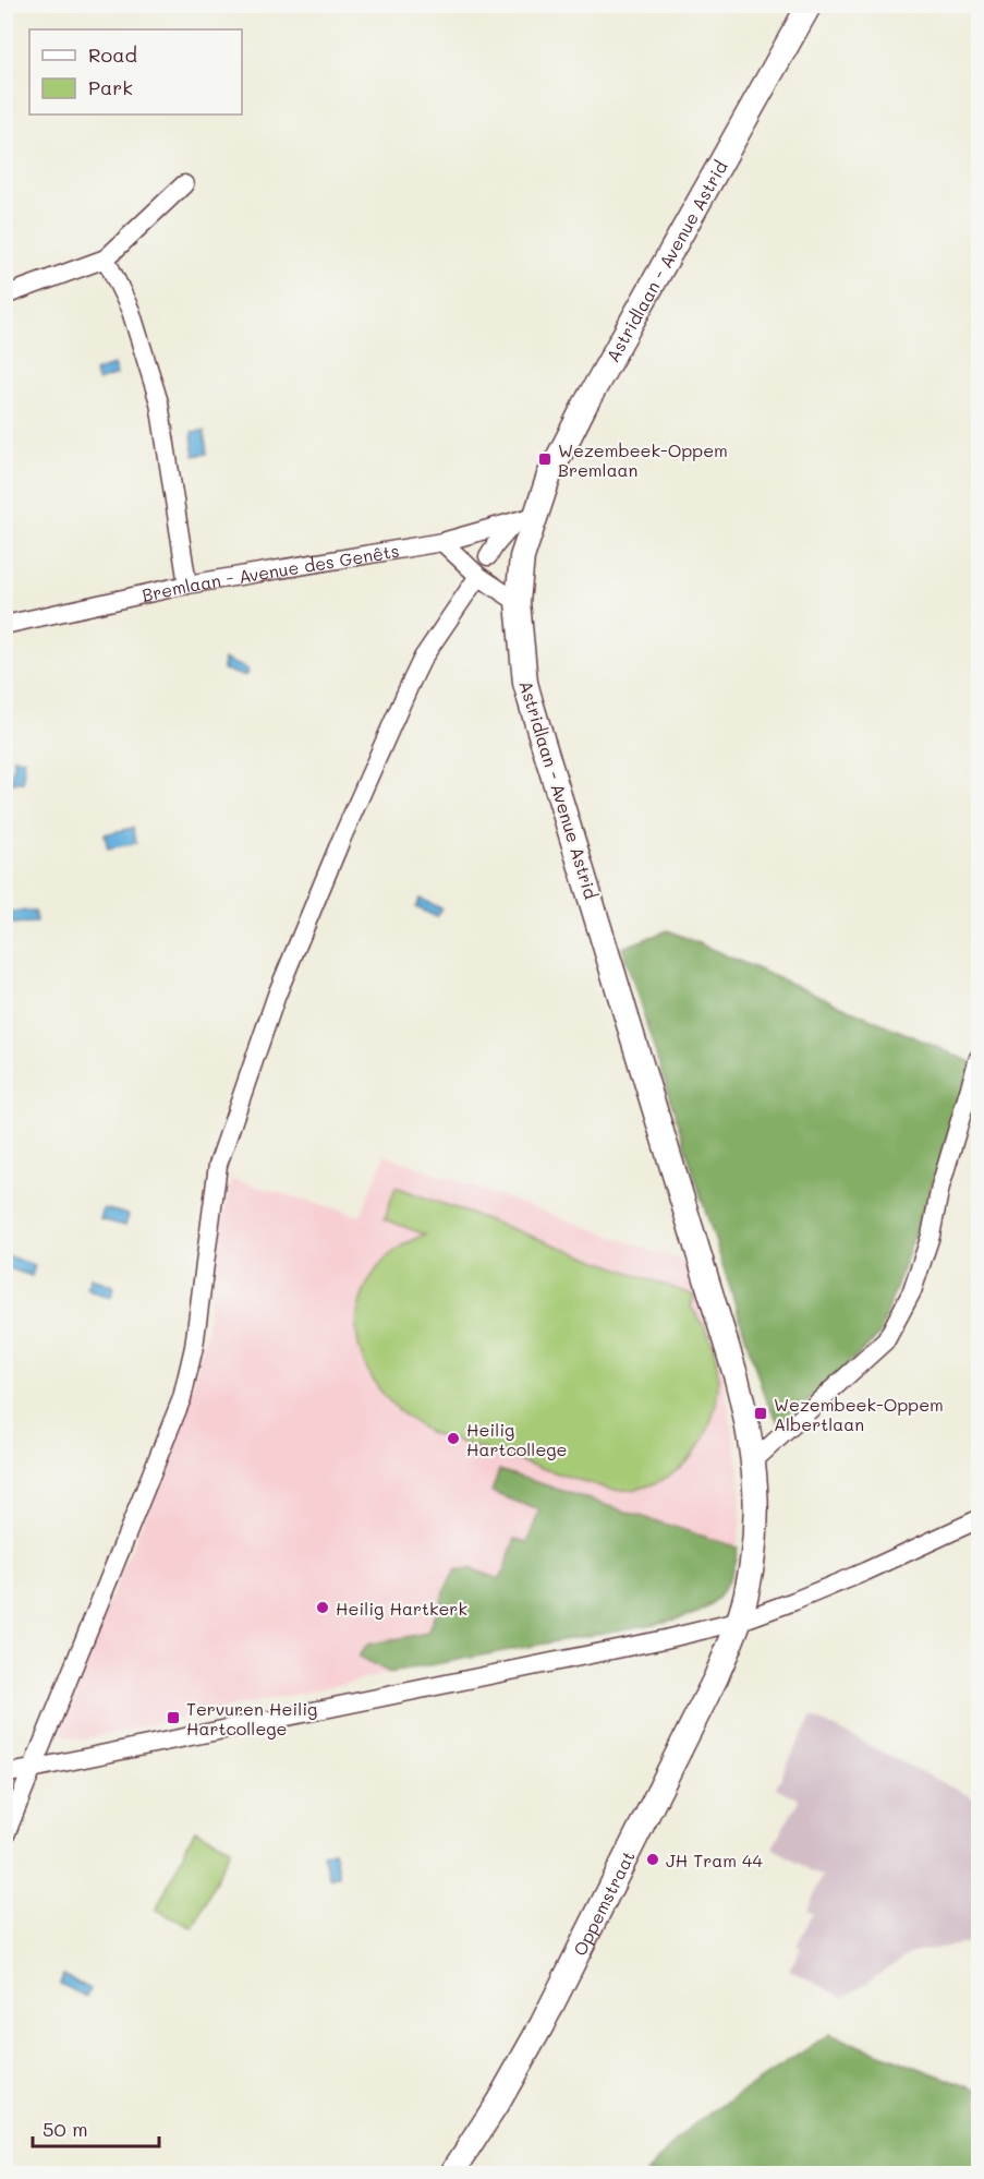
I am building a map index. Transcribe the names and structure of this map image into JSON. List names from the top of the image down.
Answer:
{
  "streets": {
    "street": ["Astridlaan - Avenue Astrid", "Bremlaan - Avenue des Genêts", "Oppemstraat"]
  },
  "crossings": [
    ["Astridlaan - Avenue Astrid", "Bremlaan - Avenue des Genêts"],
    ["Astridlaan - Avenue Astrid", "Oppemstraat"]
  ],
  "places": {
    "transit": ["Wezembeek-Oppem Bremlaan", "Wezembeek-Oppem Albertlaan", "Tervuren Heilig Hartcollege"],
    "other": ["Heilig Hartcollege", "Heilig Hartkerk", "JH Tram 44"]
  },
  "legend": ["Road", "Park"],
  "scale_bar": "50 m"
}
